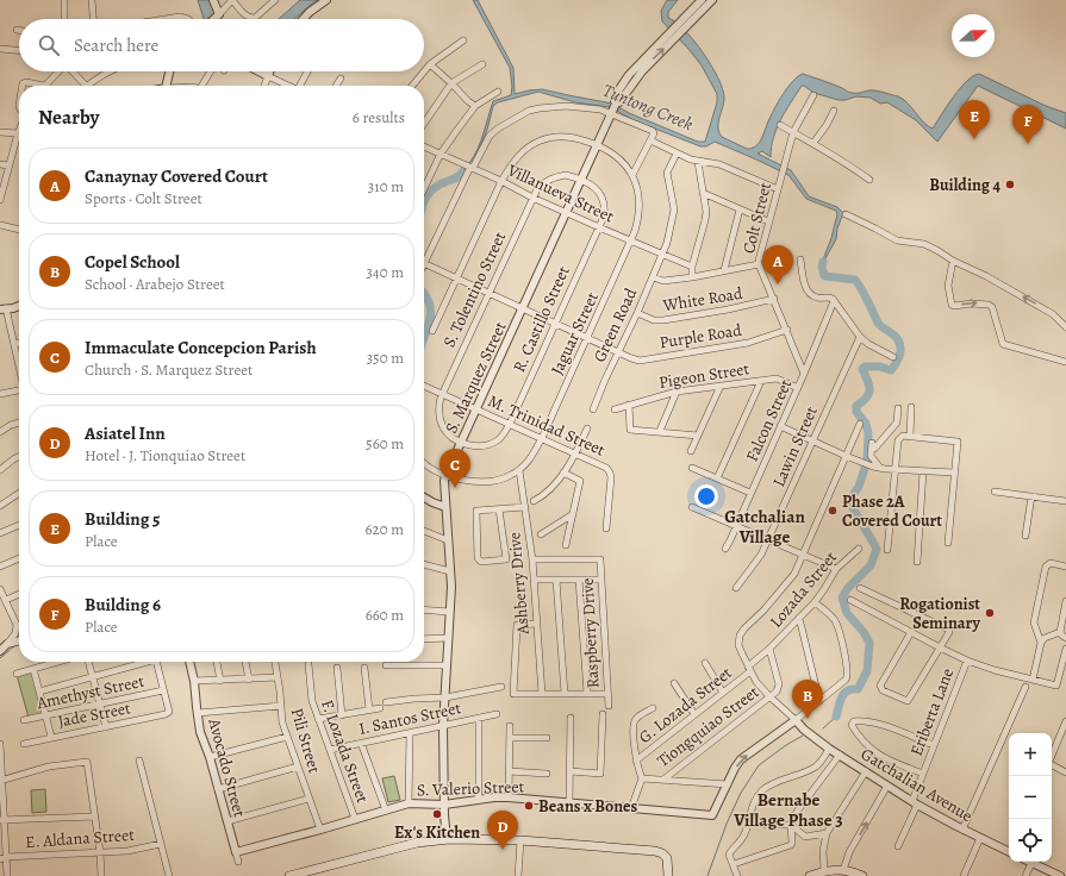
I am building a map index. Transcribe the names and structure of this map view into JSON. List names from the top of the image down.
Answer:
{
  "streets": {
    "street": [
      "Villanueva Street",
      "Colt Street",
      "S. Tolentino Street",
      "White Road",
      "R. Castillo Street",
      "Green Road",
      "Jaguar Street",
      "Purple Road",
      "Pigeon Street",
      "S. Marquez Street",
      "Falcon Street",
      "M. Trinidad Street",
      "Lawin Street",
      "Ashberry Drive",
      "Lozada Street",
      "Raspberry Drive",
      "Amethyst Street",
      "G. Lozada Street",
      "Eriberta Lane",
      "Jade Street",
      "I. Santos Street",
      "Tiongquiao Street",
      "Pili Street",
      "F. Lozada Street",
      "Avocado Street",
      "Gatchalian Avenue",
      "S. Valerio Street",
      "E. Aldana Street"
    ]
  },
  "crossings": [
    ["Villanueva Street", "S. Tolentino Street"],
    ["Villanueva Street", "R. Castillo Street"],
    ["Villanueva Street", "Green Road"],
    ["Villanueva Street", "Jaguar Street"],
    ["Villanueva Street", "S. Marquez Street"],
    ["Colt Street", "White Road"],
    ["Colt Street", "Purple Road"],
    ["Colt Street", "Falcon Street"],
    ["S. Tolentino Street", "R. Castillo Street"],
    ["S. Tolentino Street", "Purple Road"],
    ["S. Tolentino Street", "S. Marquez Street"],
    ["S. Tolentino Street", "M. Trinidad Street"],
    ["White Road", "Green Road"],
    ["R. Castillo Street", "Purple Road"],
    ["R. Castillo Street", "S. Marquez Street"],
    ["R. Castillo Street", "M. Trinidad Street"],
    ["Green Road", "Purple Road"],
    ["Jaguar Street", "Purple Road"],
    ["Jaguar Street", "S. Marquez Street"],
    ["Jaguar Street", "M. Trinidad Street"],
    ["Jaguar Street", "Ashberry Drive"],
    ["Purple Road", "S. Marquez Street"],
    ["Pigeon Street", "Falcon Street"],
    ["S. Marquez Street", "M. Trinidad Street"],
    ["S. Marquez Street", "I. Santos Street"],
    ["S. Marquez Street", "S. Valerio Street"],
    ["Ashberry Drive", "Raspberry Drive"],
    ["Lozada Street", "G. Lozada Street"],
    ["Lozada Street", "Tiongquiao Street"],
    ["Lozada Street", "Gatchalian Avenue"],
    ["Amethyst Street", "Jade Street"],
    ["G. Lozada Street", "Gatchalian Avenue"],
    ["Eriberta Lane", "Gatchalian Avenue"],
    ["I. Santos Street", "F. Lozada Street"],
    ["Tiongquiao Street", "Gatchalian Avenue"],
    ["Tiongquiao Street", "S. Valerio Street"],
    ["Pili Street", "S. Valerio Street"],
    ["F. Lozada Street", "S. Valerio Street"],
    ["Avocado Street", "S. Valerio Street"]
  ],
  "districts": ["Gatchalian Village", "Bernabe Village Phase 3"],
  "water": ["Tuntong Creek"],
  "places": [
    "Building 4",
    "Phase 2A Covered Court",
    "Rogationist Seminary",
    "Beans x Bones",
    "Ex's Kitchen"
  ],
  "north": "right",
  "page": {
    "search": "Search here",
    "heading": ["Nearby", "6 results"],
    "pins": [
      "E",
      "F",
      "A",
      "C",
      "B",
      "D"
    ],
    "list": [
      {
        "mark": "A",
        "name": "Canaynay Covered Court",
        "note": "Sports · Colt Street",
        "value": "310 m"
      },
      {
        "mark": "B",
        "name": "Copel School",
        "note": "School · Arabejo Street",
        "value": "340 m"
      },
      {
        "mark": "C",
        "name": "Immaculate Concepcion Parish",
        "note": "Church · S. Marquez Street",
        "value": "350 m"
      },
      {
        "mark": "D",
        "name": "Asiatel Inn",
        "note": "Hotel · J. Tionquiao Street",
        "value": "560 m"
      },
      {
        "mark": "E",
        "name": "Building 5",
        "note": "Place",
        "value": "620 m"
      },
      {
        "mark": "F",
        "name": "Building 6",
        "note": "Place",
        "value": "660 m"
      }
    ],
    "map_buttons": ["+", "−"]
  }
}
